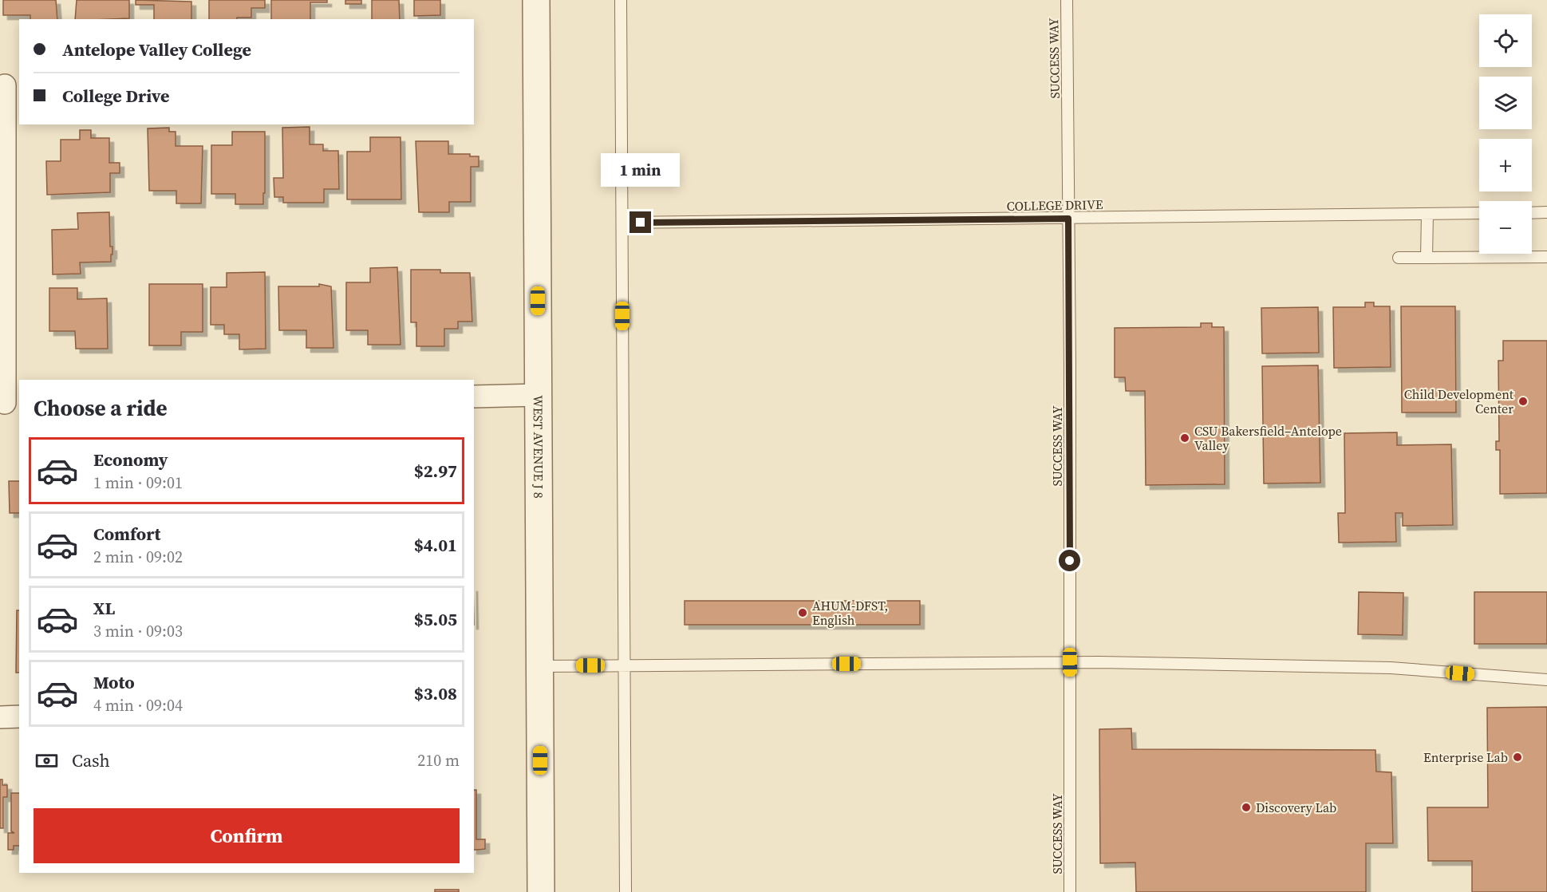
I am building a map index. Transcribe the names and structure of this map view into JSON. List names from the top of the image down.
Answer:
{
  "streets": {
    "street": ["WEST AVENUE J 8"],
    "lane": ["SUCCESS WAY", "COLLEGE DRIVE"]
  },
  "crossings": [
    ["SUCCESS WAY", "COLLEGE DRIVE"]
  ],
  "places": [
    "Child Development Center",
    "CSU Bakersfield–Antelope Valley",
    "AHUM-DFST, English",
    "Enterprise Lab",
    "Discovery Lab"
  ],
  "page": {
    "map_buttons": ["+", "−"],
    "banner": ["Antelope Valley College", "College Drive"],
    "bubble": "1 min",
    "heading": "Choose a ride",
    "list": [
      {
        "name": "Economy",
        "note": "1 min · 09:01",
        "value": "$2.97"
      },
      {
        "name": "Comfort",
        "note": "2 min · 09:02",
        "value": "$4.01"
      },
      {
        "name": "XL",
        "note": "3 min · 09:03",
        "value": "$5.05"
      },
      {
        "name": "Moto",
        "note": "4 min · 09:04",
        "value": "$3.08"
      }
    ],
    "pay": ["Cash", "210 m"],
    "buttons": "Confirm"
  }
}
